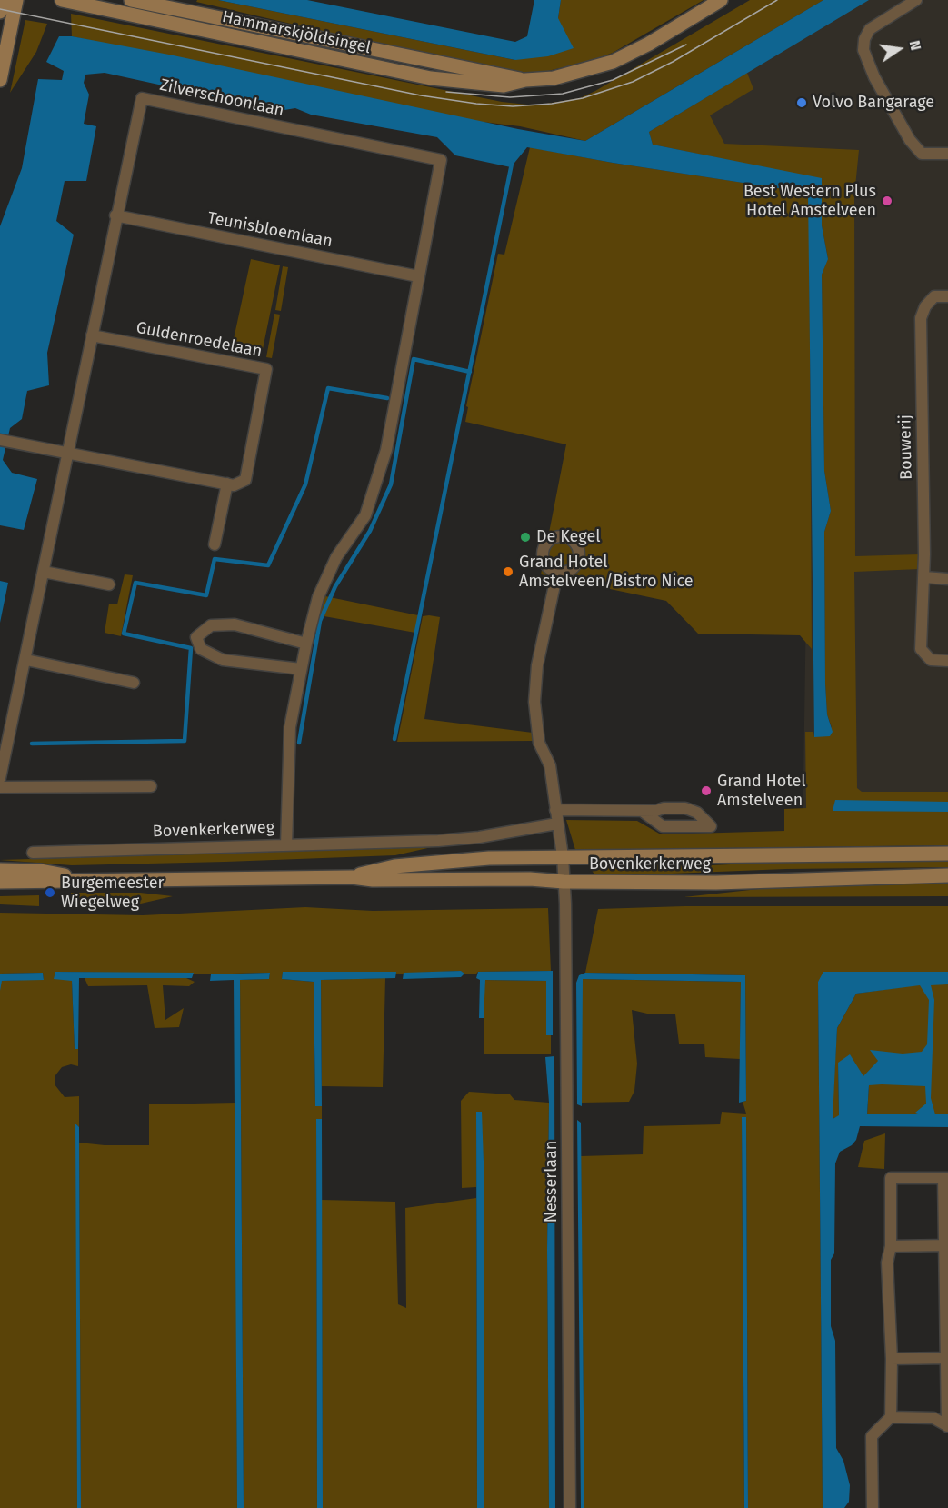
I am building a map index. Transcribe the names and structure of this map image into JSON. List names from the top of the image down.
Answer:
{
  "streets": {
    "main road": ["Hammarskjöldsingel", "Bovenkerkerweg"],
    "street": [
      "Zilverschoonlaan",
      "Teunisbloemlaan",
      "Guldenroedelaan",
      "Bouwerij",
      "Nesserlaan"
    ]
  },
  "crossings": [
    ["Zilverschoonlaan", "Teunisbloemlaan"],
    ["Zilverschoonlaan", "Guldenroedelaan"],
    ["Zilverschoonlaan", "Bovenkerkerweg"],
    ["Bovenkerkerweg", "Nesserlaan"]
  ],
  "places": [
    "Volvo Bangarage",
    "Best Western Plus Hotel Amstelveen",
    "De Kegel",
    "Grand Hotel Amstelveen/Bistro Nice",
    "Grand Hotel Amstelveen",
    "Burgemeester Wiegelweg"
  ],
  "north": "right"
}
